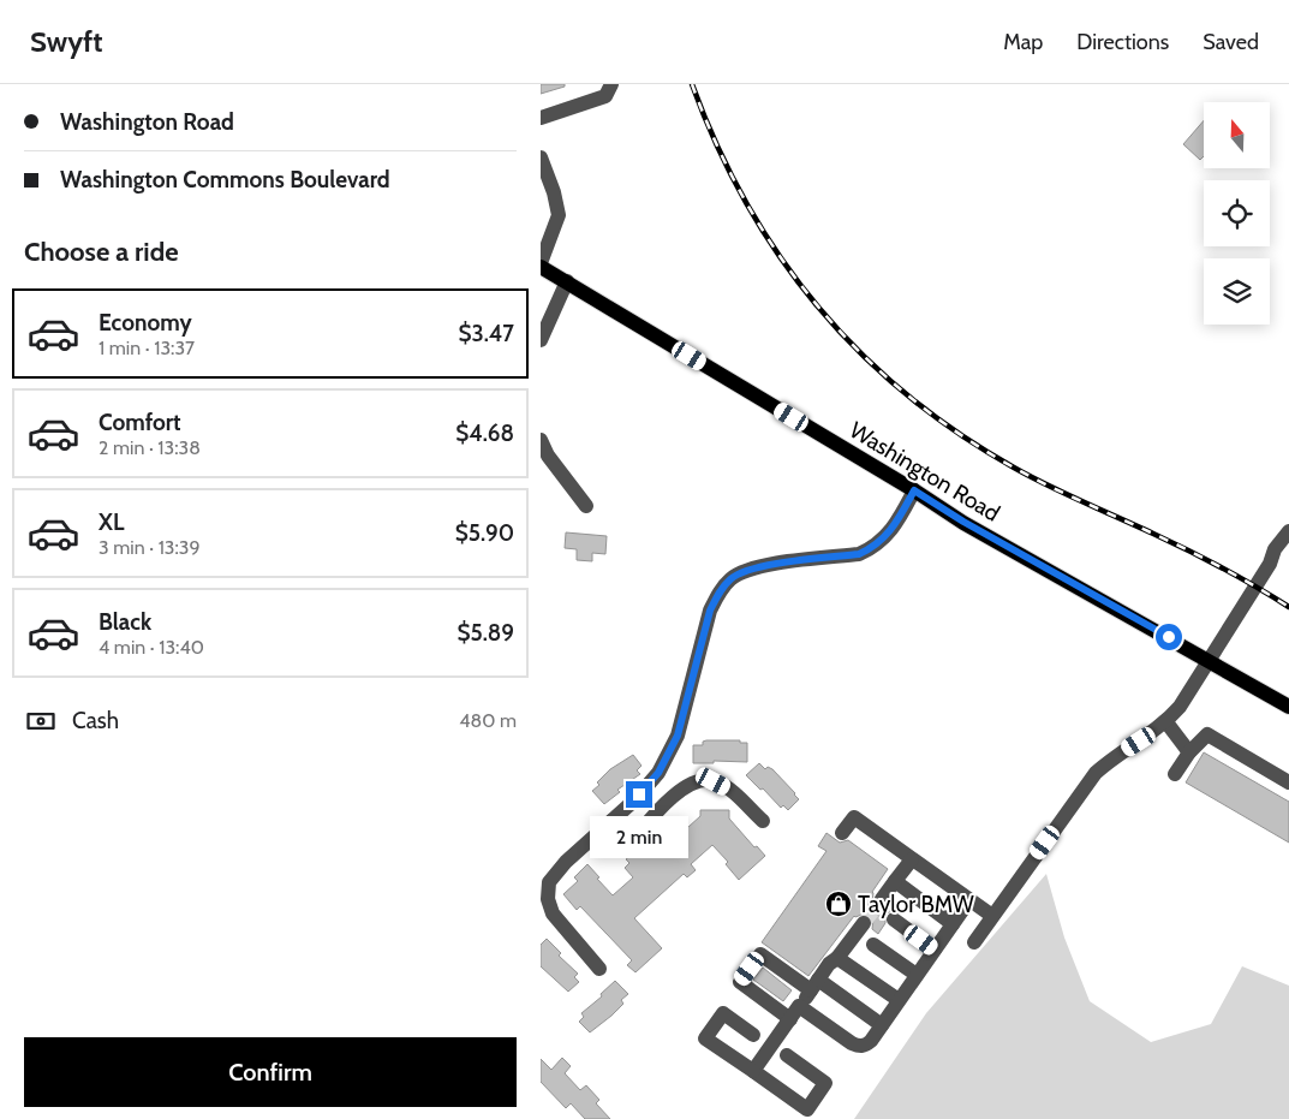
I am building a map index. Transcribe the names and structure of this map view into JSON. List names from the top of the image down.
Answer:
{
  "streets": {
    "main road": ["Washington Road"]
  },
  "places": {
    "shop": ["Taylor BMW"]
  },
  "north": "top",
  "page": {
    "header": "Swyft",
    "nav": ["Map", "Directions", "Saved"],
    "banner": ["Washington Road", "Washington Commons Boulevard"],
    "heading": "Choose a ride",
    "list": [
      {
        "name": "Economy",
        "note": "1 min · 13:37",
        "value": "$3.47"
      },
      {
        "name": "Comfort",
        "note": "2 min · 13:38",
        "value": "$4.68"
      },
      {
        "name": "XL",
        "note": "3 min · 13:39",
        "value": "$5.90"
      },
      {
        "name": "Black",
        "note": "4 min · 13:40",
        "value": "$5.89"
      }
    ],
    "pay": ["Cash", "480 m"],
    "bubble": "2 min",
    "buttons": "Confirm"
  }
}
